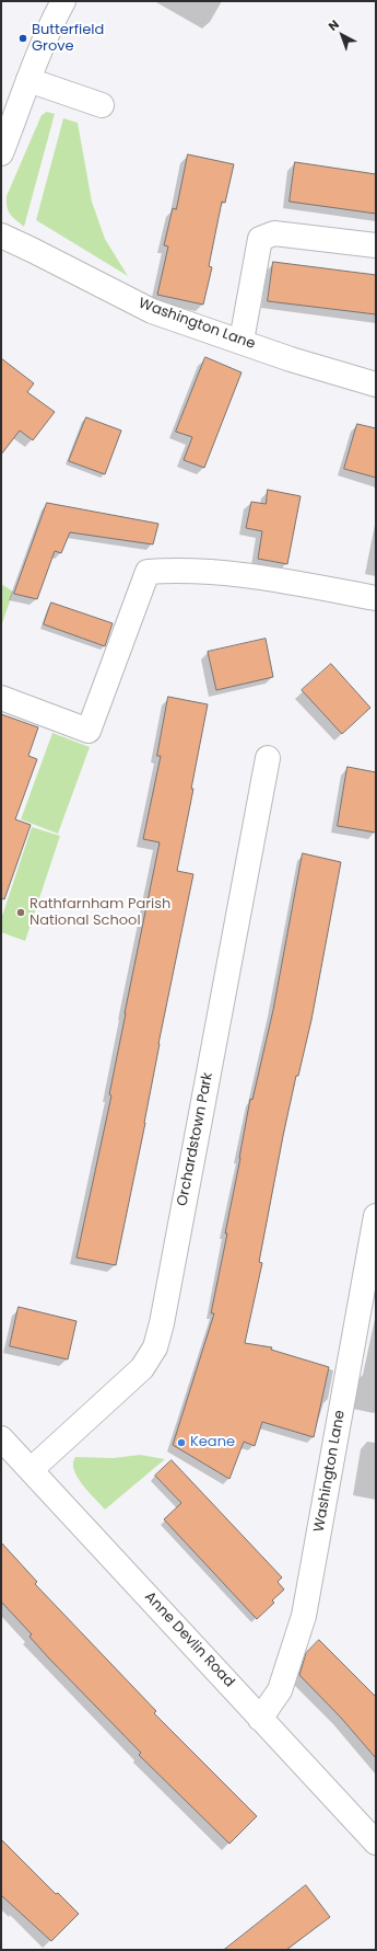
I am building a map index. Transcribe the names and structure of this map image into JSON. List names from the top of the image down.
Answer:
{
  "streets": {
    "street": ["Washington Lane", "Orchardstown Park", "Anne Devlin Road"]
  },
  "crossings": [
    ["Washington Lane", "Anne Devlin Road"],
    ["Orchardstown Park", "Anne Devlin Road"]
  ],
  "places": ["Butterfield Grove", "Rathfarnham Parish National School", "Keane"],
  "north": "top left"
}
